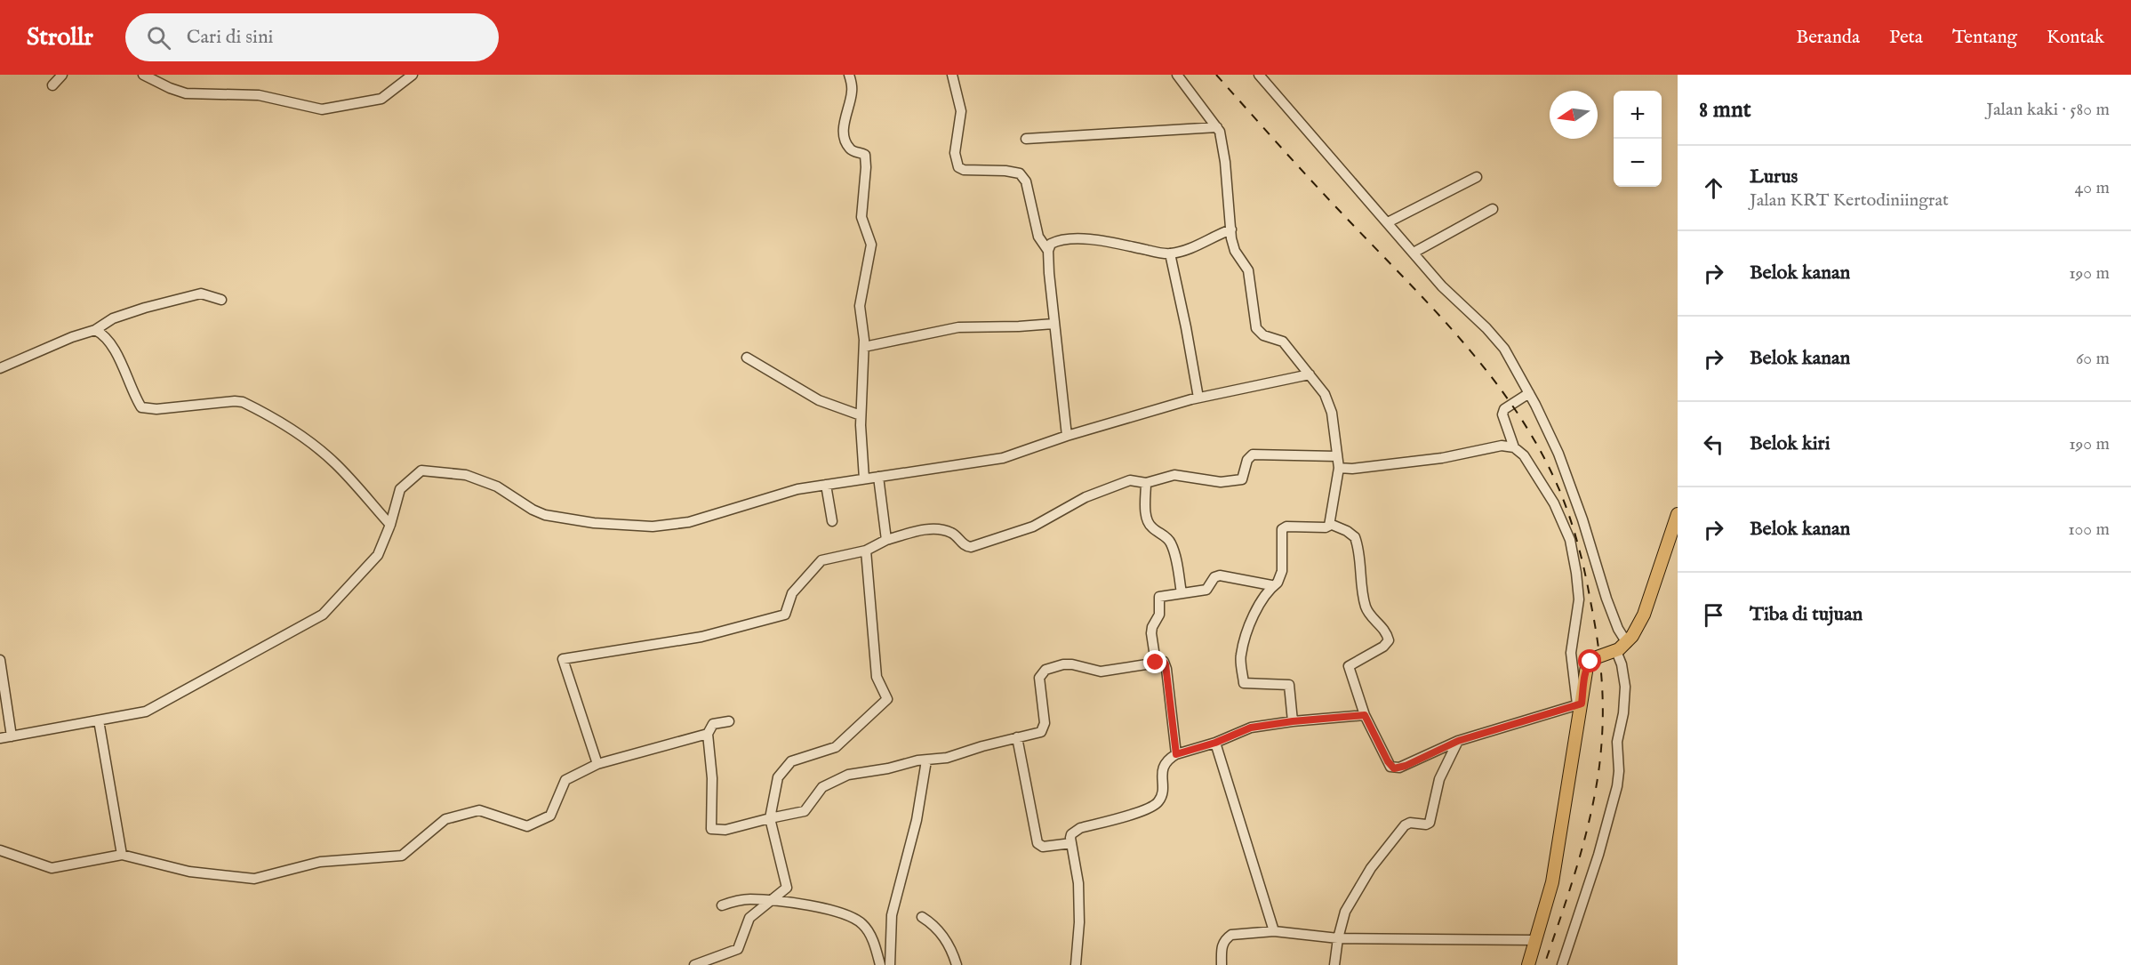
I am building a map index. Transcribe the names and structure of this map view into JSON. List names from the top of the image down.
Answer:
{
  "north": "left",
  "page": {
    "header": "Strollr",
    "search": "Cari di sini",
    "nav": [
      "Beranda",
      "Peta",
      "Tentang",
      "Kontak"
    ],
    "heading": ["8 mnt", "Jalan kaki · 580 m"],
    "map_buttons": ["+", "−"],
    "list": [
      ["Lurus", "Jalan KRT Kertodiniingrat", "40 m"],
      ["Belok kanan", "190 m"],
      ["Belok kanan", "60 m"],
      ["Belok kiri", "190 m"],
      ["Belok kanan", "100 m"],
      "Tiba di tujuan"
    ]
  }
}
